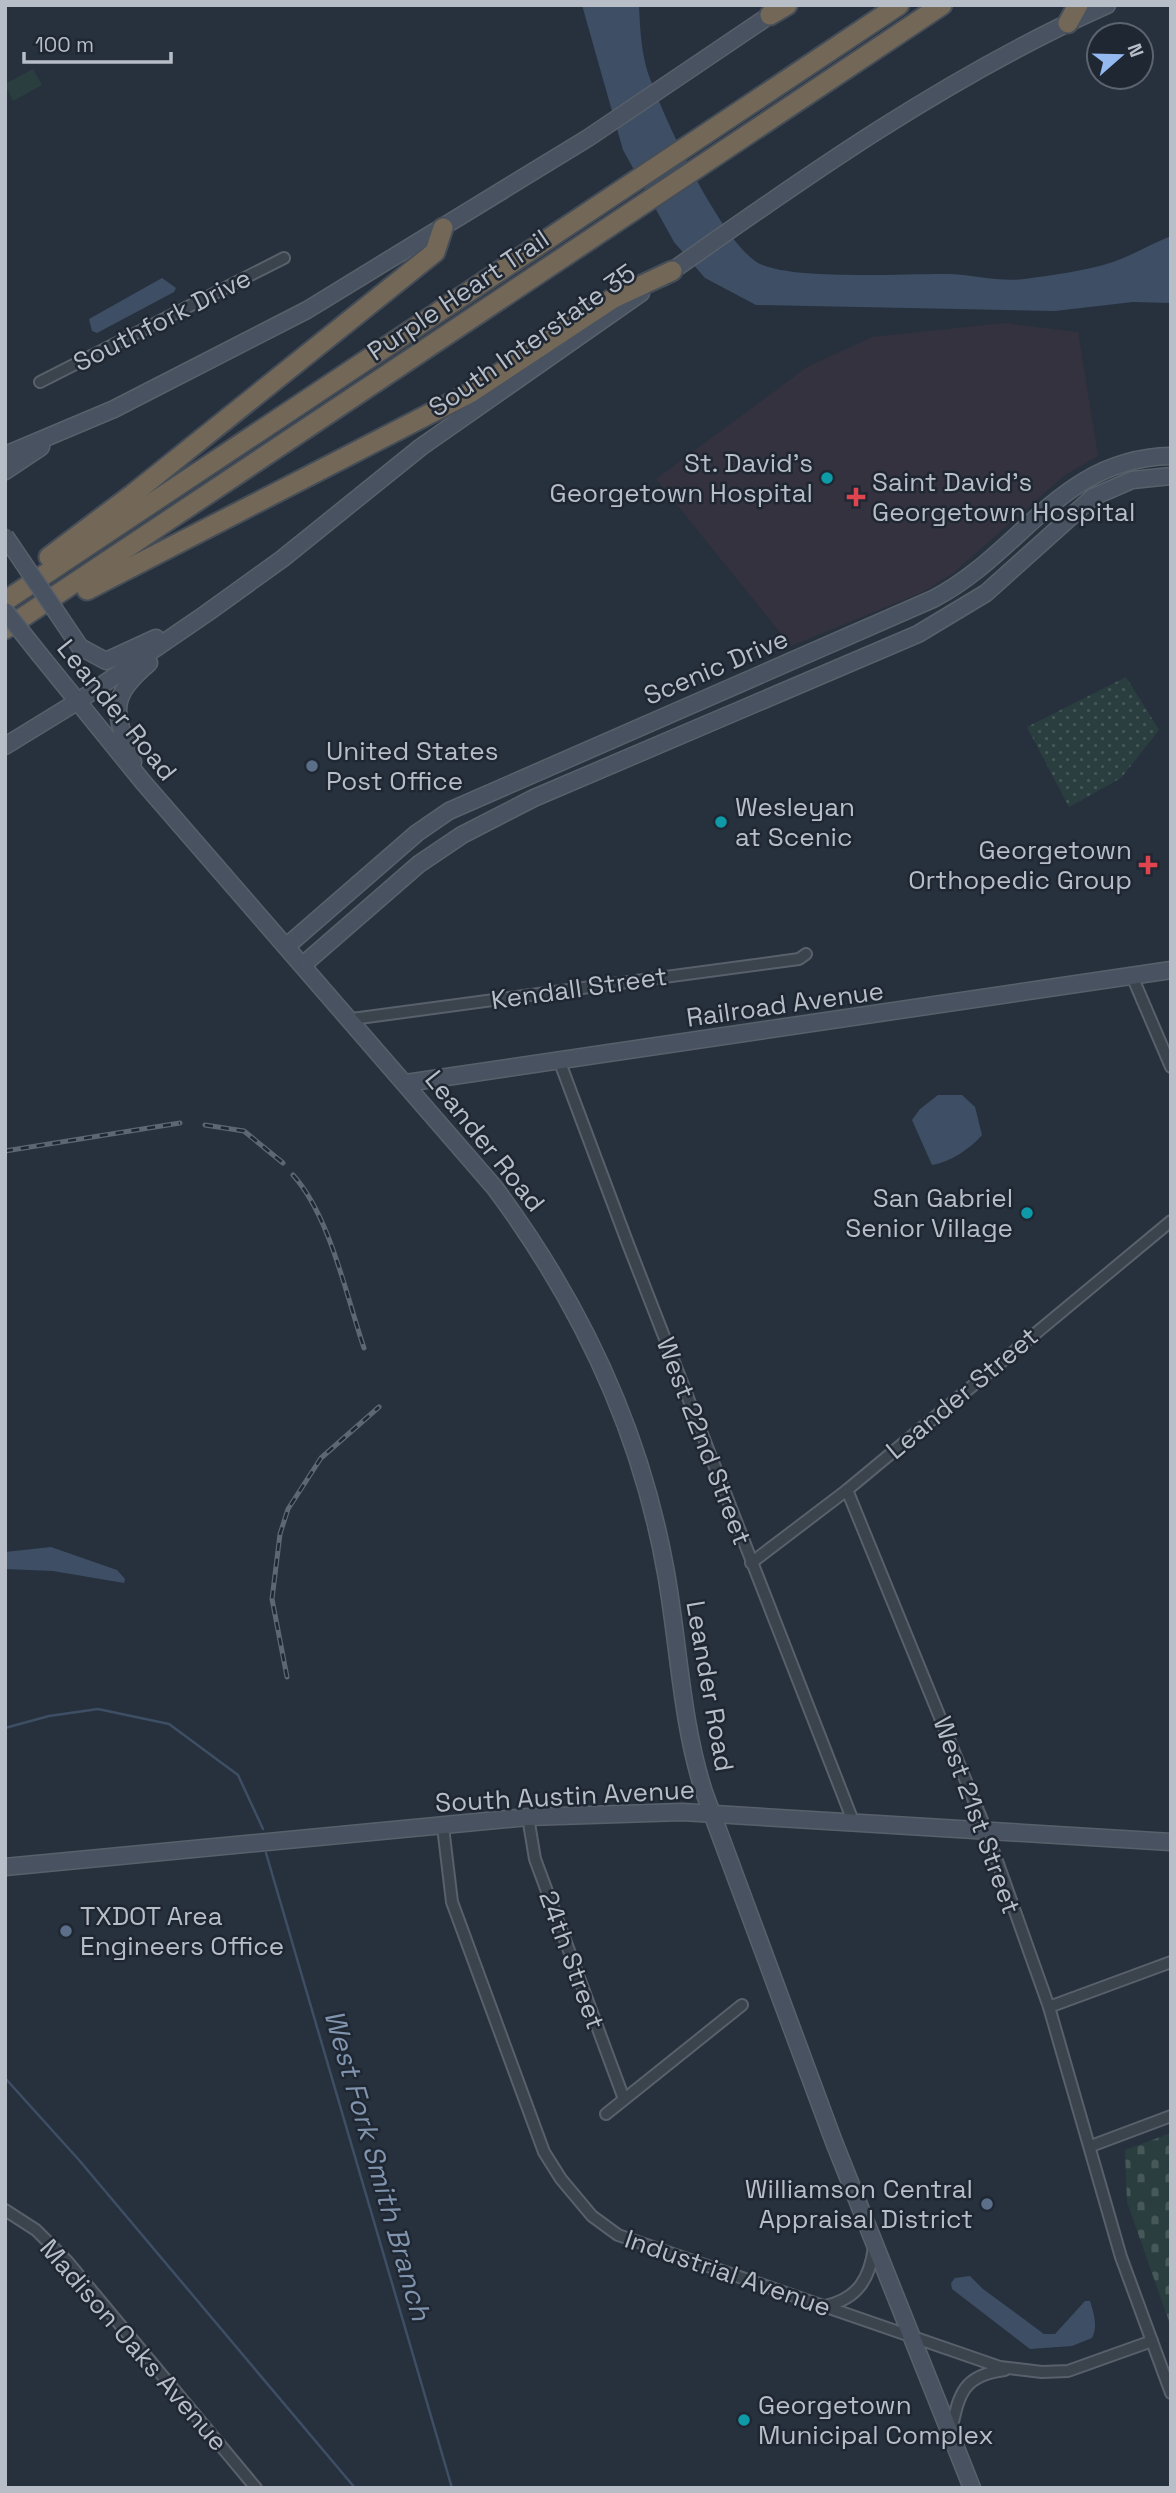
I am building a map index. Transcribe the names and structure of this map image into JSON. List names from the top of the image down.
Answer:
{
  "streets": {
    "highway": ["Purple Heart Trail"],
    "main road": [
      "South Interstate 35",
      "Scenic Drive",
      "Leander Road",
      "Railroad Avenue",
      "South Austin Avenue"
    ],
    "street": [
      "Southfork Drive",
      "Kendall Street",
      "Leander Street",
      "West 22nd Street",
      "West 21st Street",
      "24th Street",
      "Industrial Avenue",
      "Madison Oaks Avenue"
    ]
  },
  "crossings": [
    ["South Interstate 35", "Leander Road"],
    ["Scenic Drive", "Leander Road"],
    ["Leander Road", "Kendall Street"],
    ["Leander Road", "Railroad Avenue"],
    ["Leander Road", "South Austin Avenue"],
    ["Leander Road", "Industrial Avenue"],
    ["Railroad Avenue", "West 22nd Street"],
    ["Leander Street", "West 22nd Street"],
    ["Leander Street", "West 21st Street"],
    ["West 22nd Street", "South Austin Avenue"],
    ["South Austin Avenue", "West 21st Street"],
    ["South Austin Avenue", "24th Street"],
    ["South Austin Avenue", "Industrial Avenue"],
    ["West 21st Street", "Industrial Avenue"]
  ],
  "water": ["West Fork Smith Branch"],
  "places": {
    "other": [
      "St. David's Georgetown Hospital",
      "United States Post Office",
      "Wesleyan at Scenic",
      "San Gabriel Senior Village",
      "TXDOT Area Engineers Office",
      "Williamson Central Appraisal District",
      "Georgetown Municipal Complex"
    ],
    "health": ["Saint David's Georgetown Hospital", "Georgetown Orthopedic Group"]
  },
  "scale_bar": "100 m",
  "north": "right"
}
